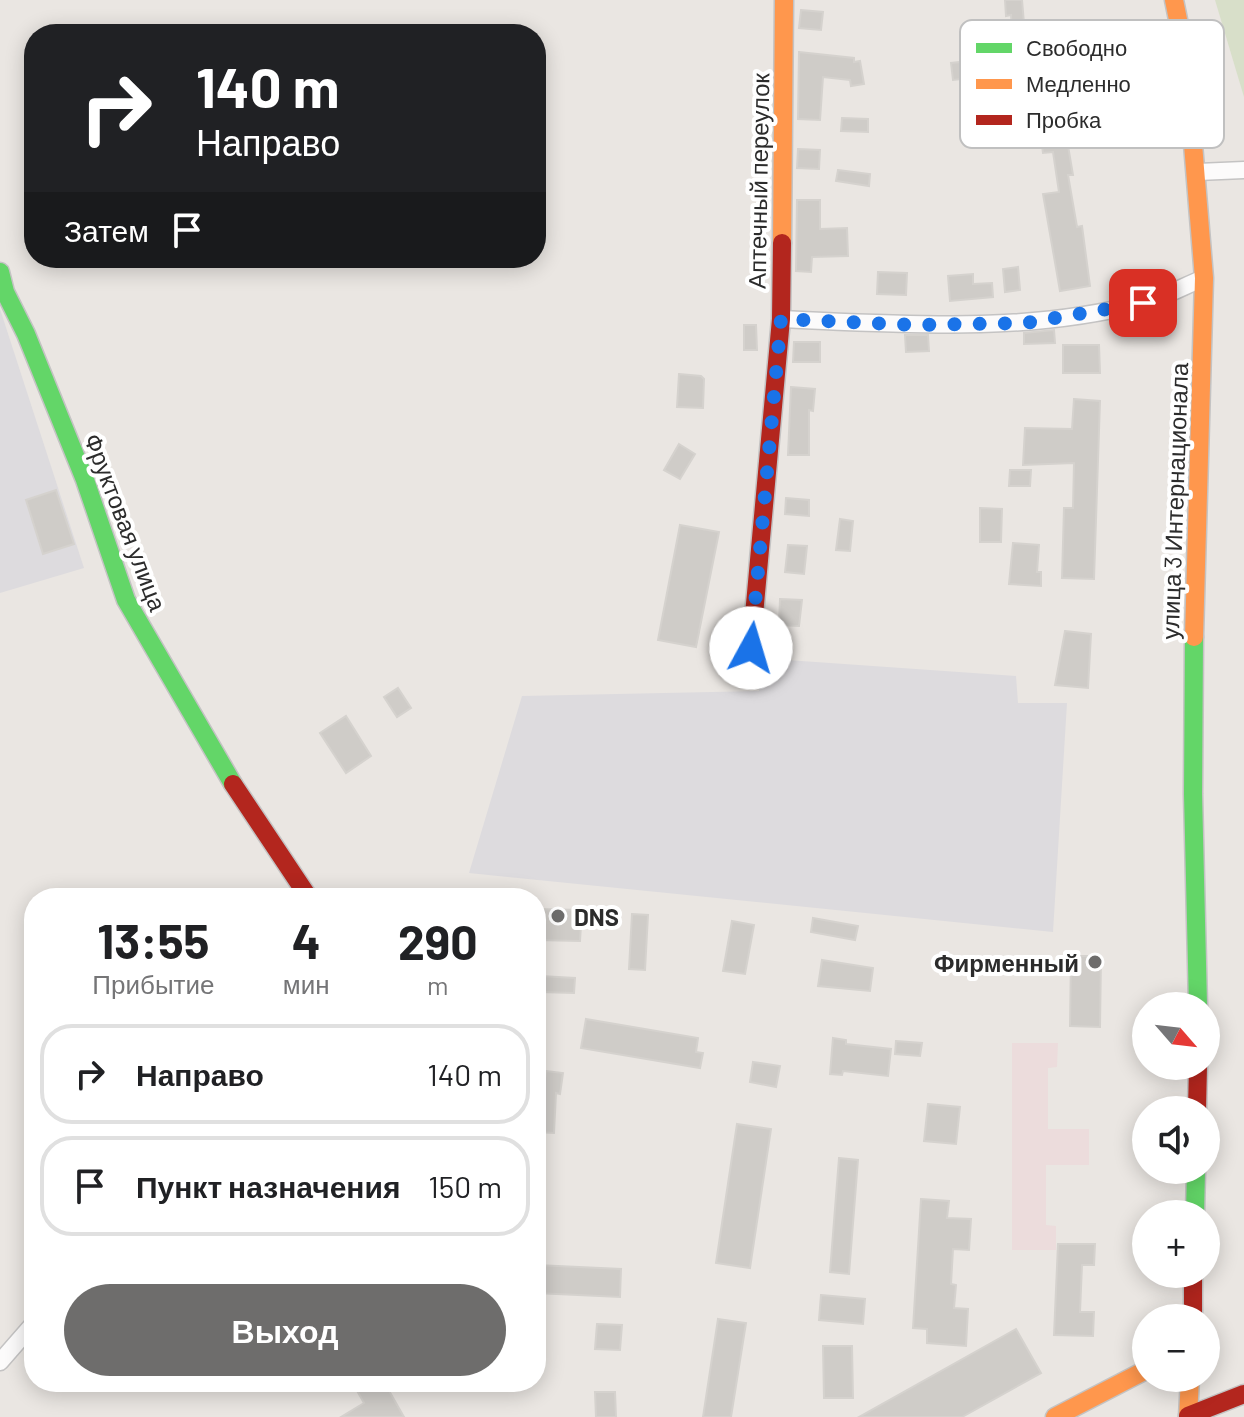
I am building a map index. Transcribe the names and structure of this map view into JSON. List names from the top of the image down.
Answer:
{
  "streets": {
    "main road": ["Аптечный переулок", "улица 3 Интернационала", "Фруктовая улица"]
  },
  "places": ["DNS", "Фирменный"],
  "legend": ["Свободно", "Медленно", "Пробка"],
  "north": "bottom right",
  "page": {
    "turn": ["140 m", "Направо"],
    "then": "Затем",
    "eta": [
      "13:55",
      "Прибытие",
      "4",
      "мин",
      "290",
      "m"
    ],
    "map_buttons": ["+", "−"],
    "list": [
      {
        "name": "Направо",
        "value": "140 m"
      },
      {
        "name": "Пункт назначения",
        "value": "150 m"
      }
    ],
    "buttons": "Выход"
  }
}
